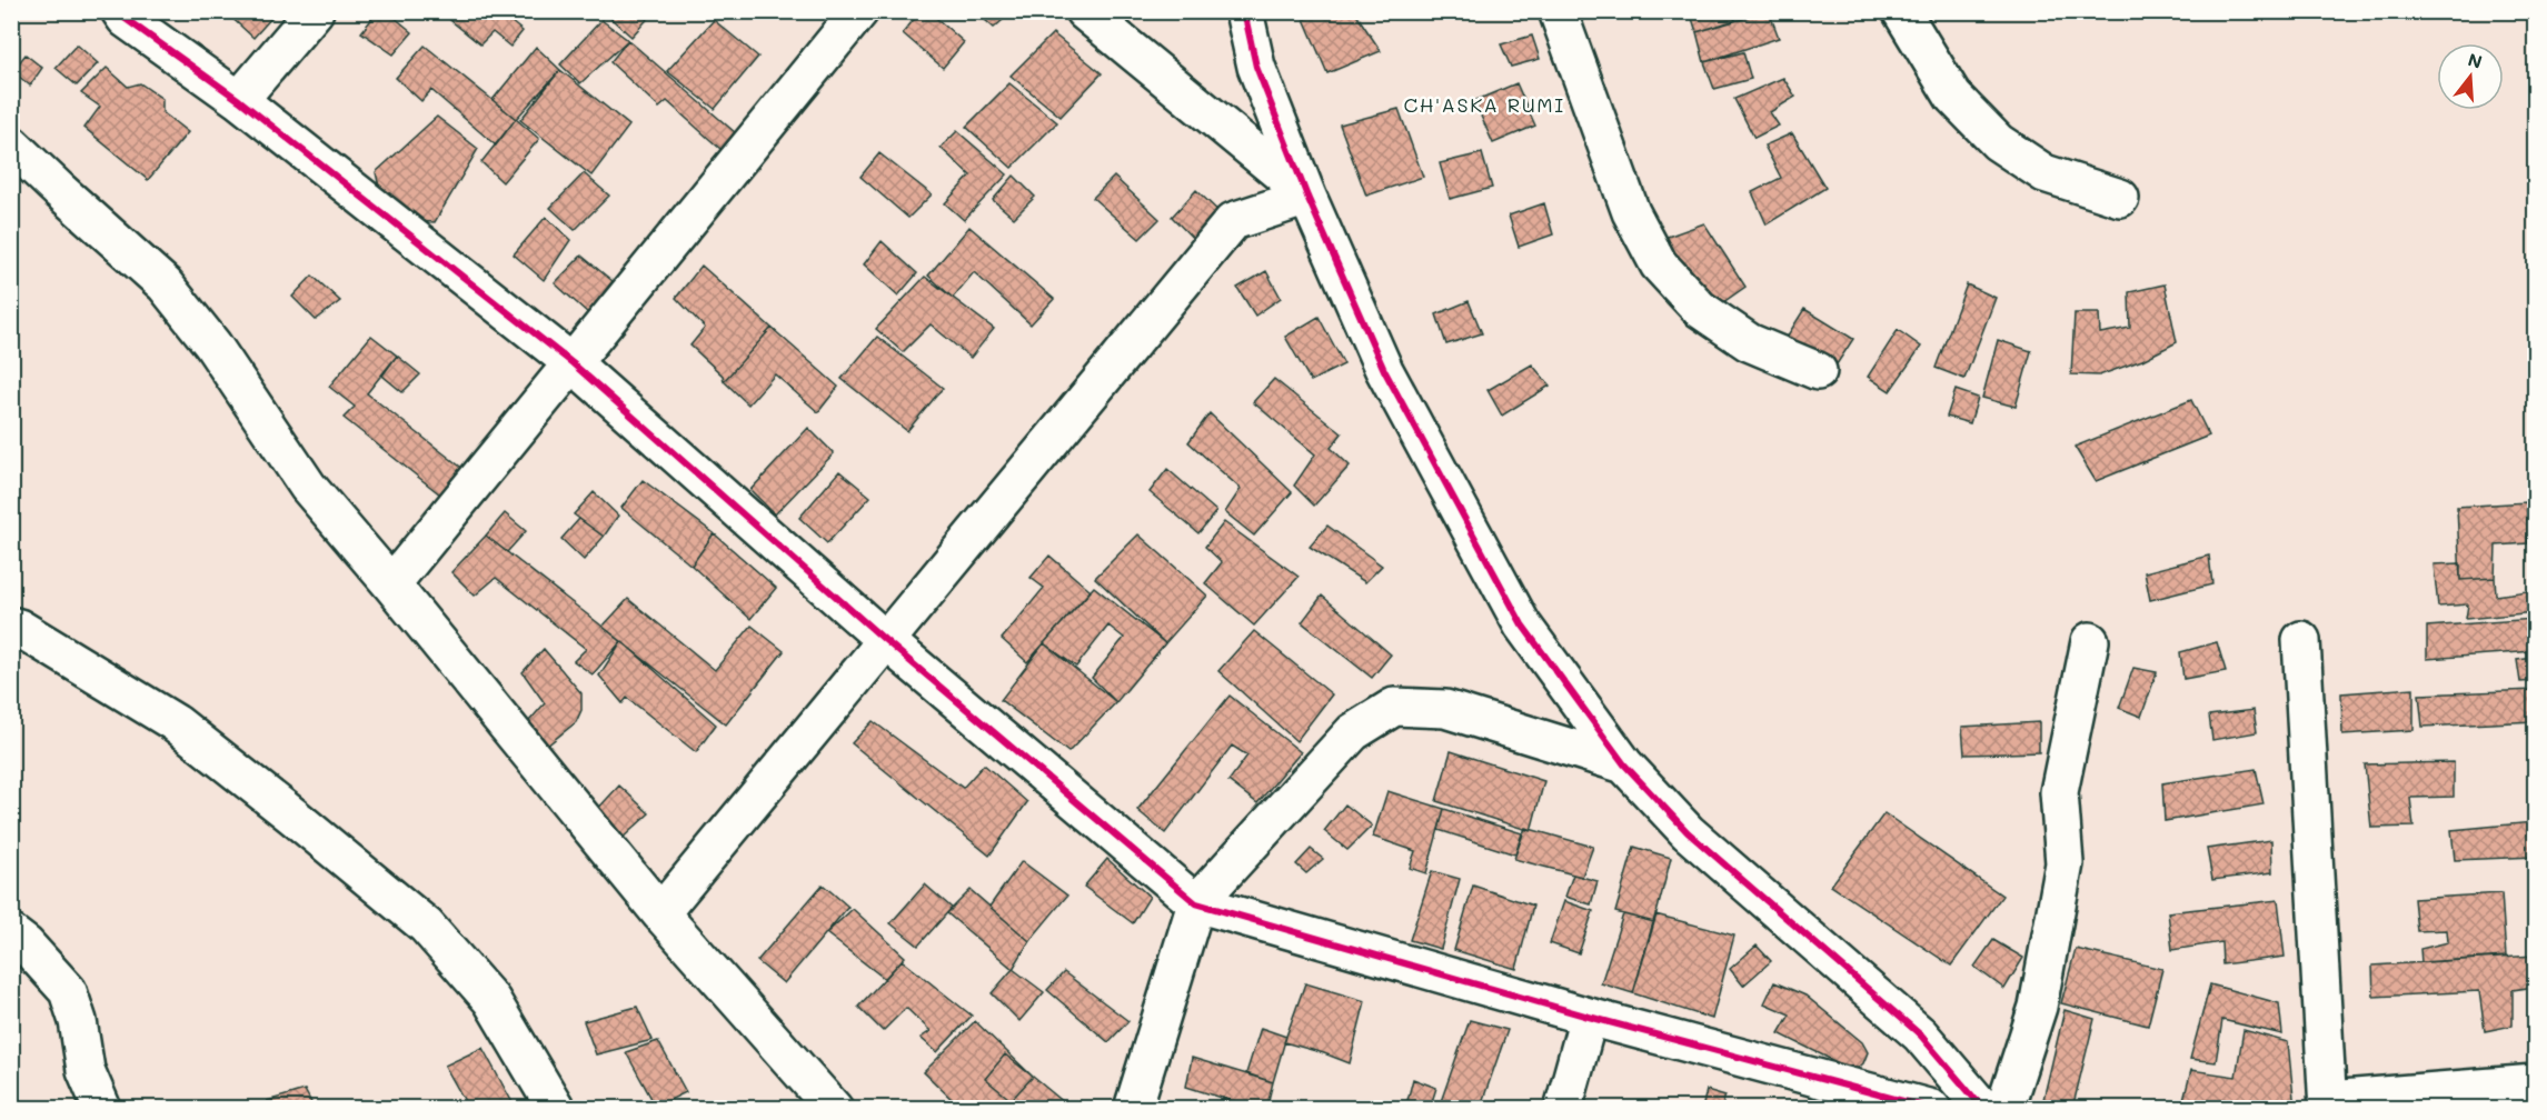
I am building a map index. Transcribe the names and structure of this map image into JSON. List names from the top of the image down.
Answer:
{
  "districts": ["CH'ASKA RUMI"],
  "north": "top"
}
